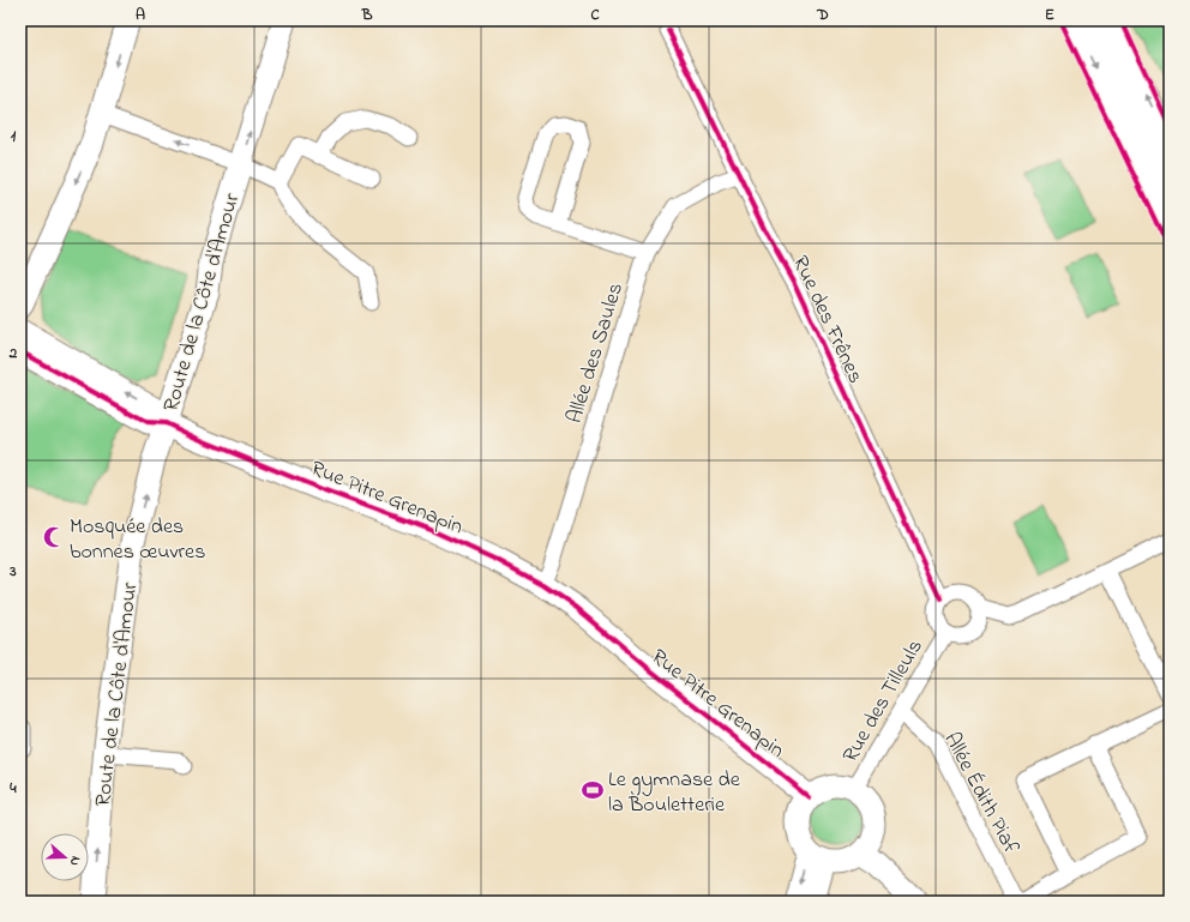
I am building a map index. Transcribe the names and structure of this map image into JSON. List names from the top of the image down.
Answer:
{
  "streets": {
    "street": [
      "Route de la Côte d'Amour",
      "Rue des Frênes",
      "Allée des Saules",
      "Rue Pitre Grenapin",
      "Rue des Tilleuls",
      "Allée Édith Piaf"
    ]
  },
  "crossings": [
    ["Route de la Côte d'Amour", "Rue Pitre Grenapin"],
    ["Rue des Frênes", "Allée des Saules"],
    ["Rue des Frênes", "Rue des Tilleuls"],
    ["Allée des Saules", "Rue Pitre Grenapin"],
    ["Rue Pitre Grenapin", "Rue des Tilleuls"],
    ["Rue des Tilleuls", "Allée Édith Piaf"]
  ],
  "one_way": ["Route de la Côte d'Amour"],
  "places": {
    "mosque": ["Mosquée des bonnes œuvres"],
    "sports": ["Le gymnase de la Bouletterie"]
  },
  "north": "right",
  "grid": {
    "columns": [
      "A",
      "B",
      "C",
      "D",
      "E"
    ],
    "rows": [
      "1",
      "2",
      "3",
      "4"
    ]
  }
}
